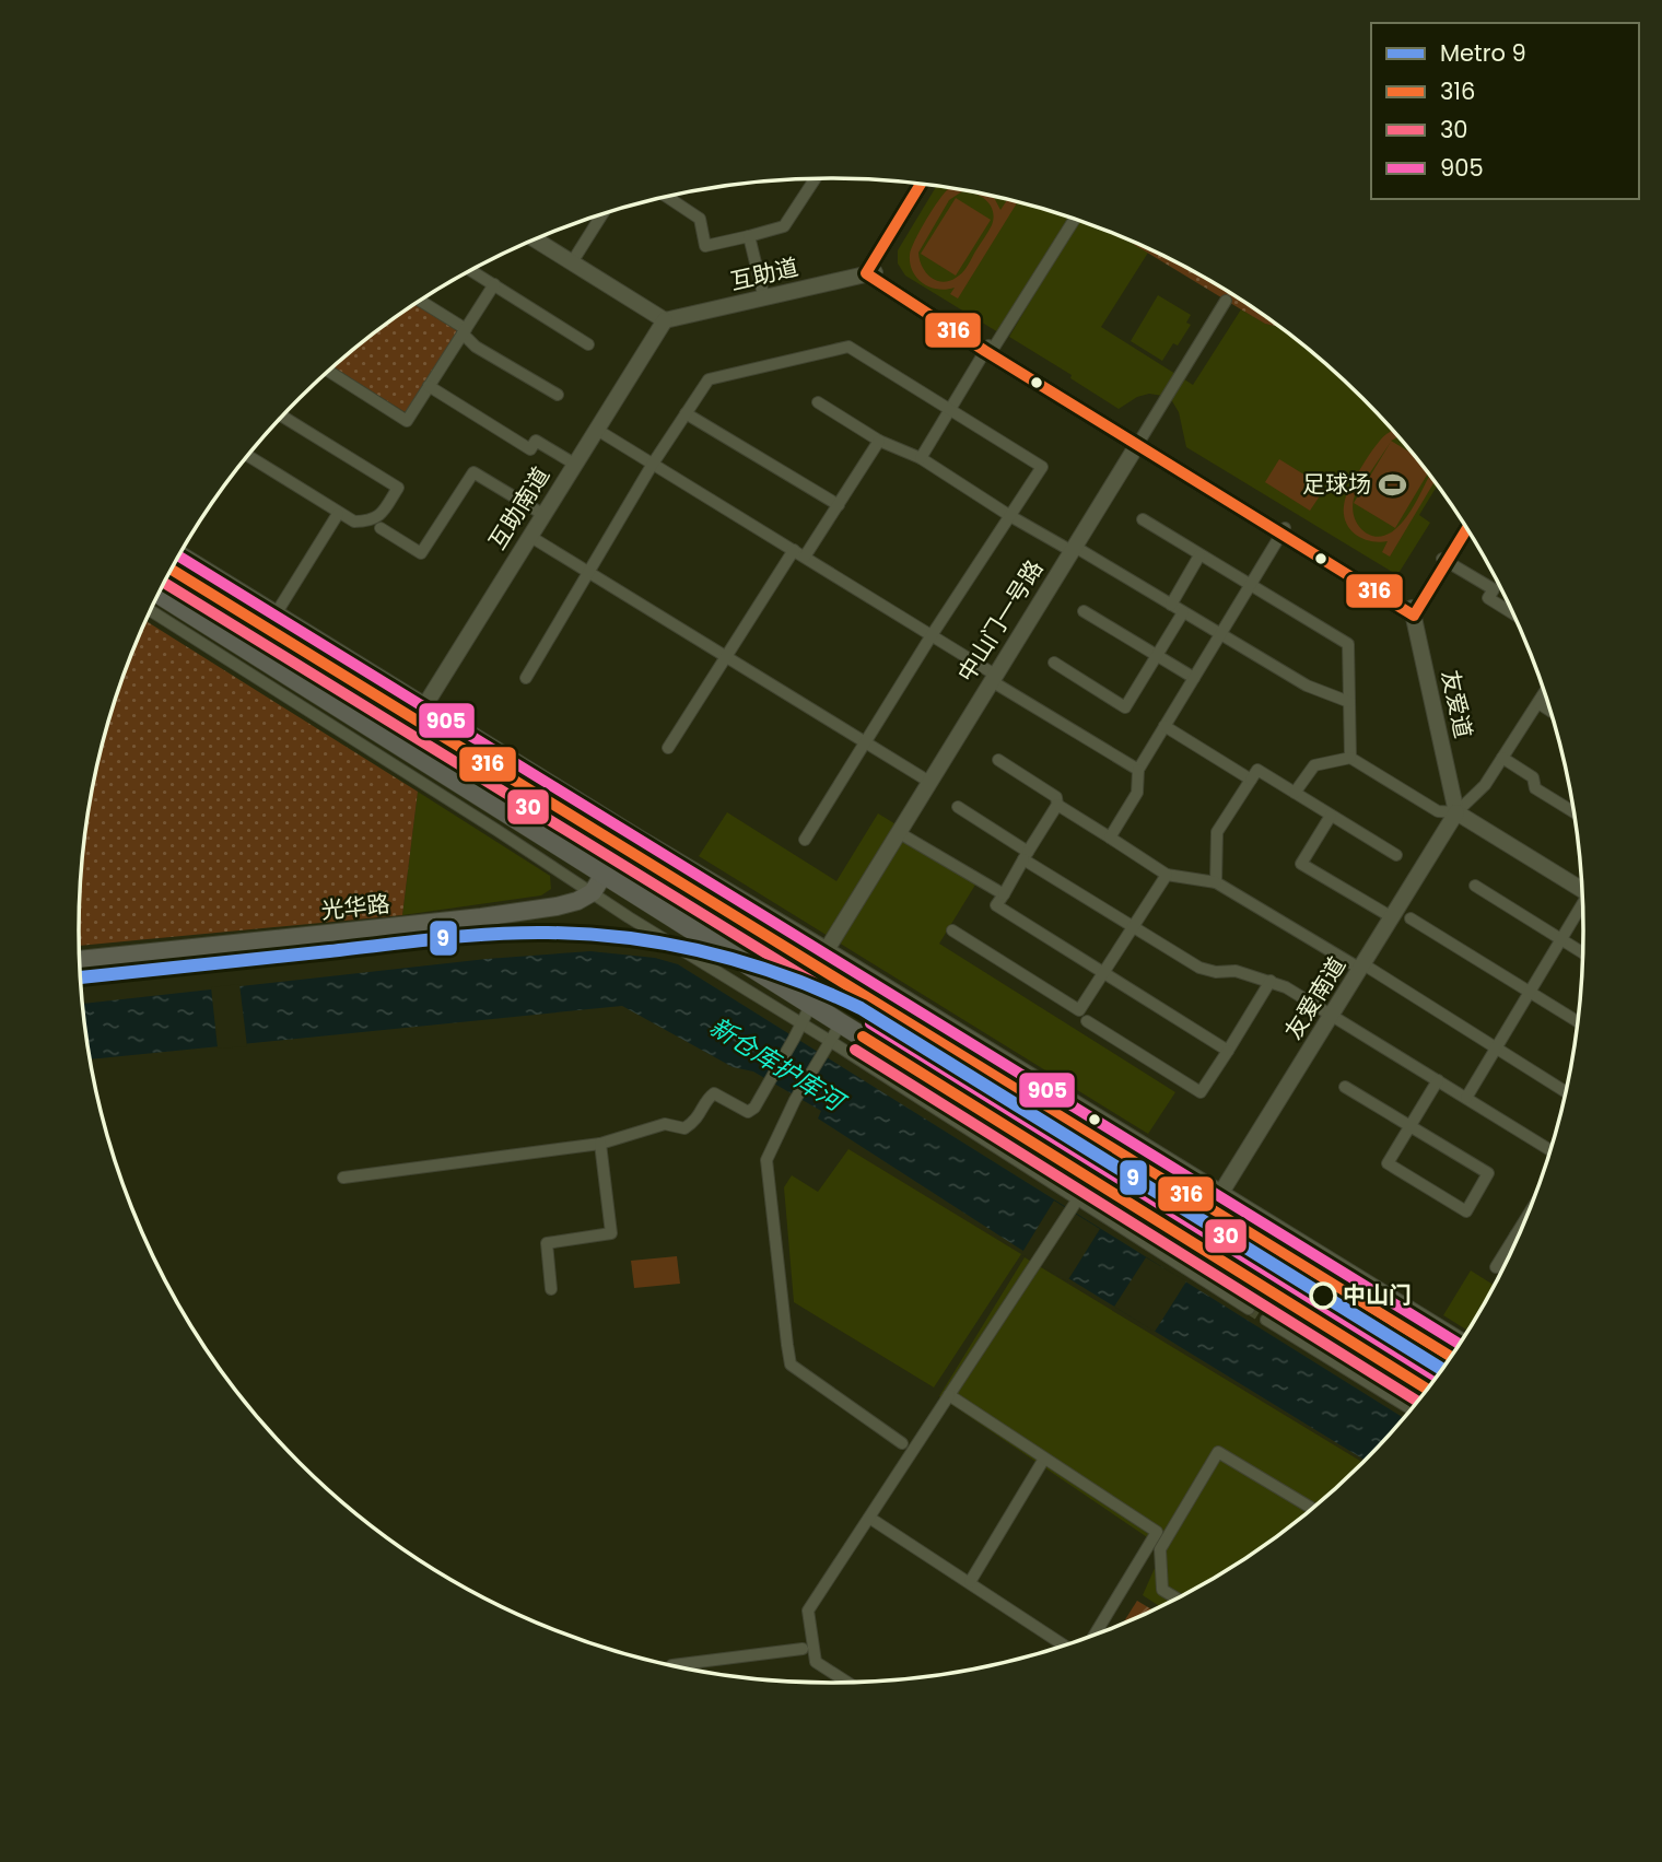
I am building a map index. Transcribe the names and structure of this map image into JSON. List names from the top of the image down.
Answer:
{
  "streets": {
    "main road": ["光华路"],
    "street": [
      "互助道",
      "互助南道",
      "中山门一号路",
      "友爱道",
      "友爱南道"
    ]
  },
  "crossings": [
    ["互助道", "互助南道"],
    ["友爱道", "友爱南道"]
  ],
  "water": ["新仓库护库河"],
  "places": {
    "sports": ["足球场"],
    "other": ["中山门"]
  },
  "lines": [
    "transit line 316",
    "transit line 905",
    "transit line 30",
    "metro line 9"
  ],
  "legend": [
    "Metro 9",
    "316",
    "30",
    "905"
  ]
}
